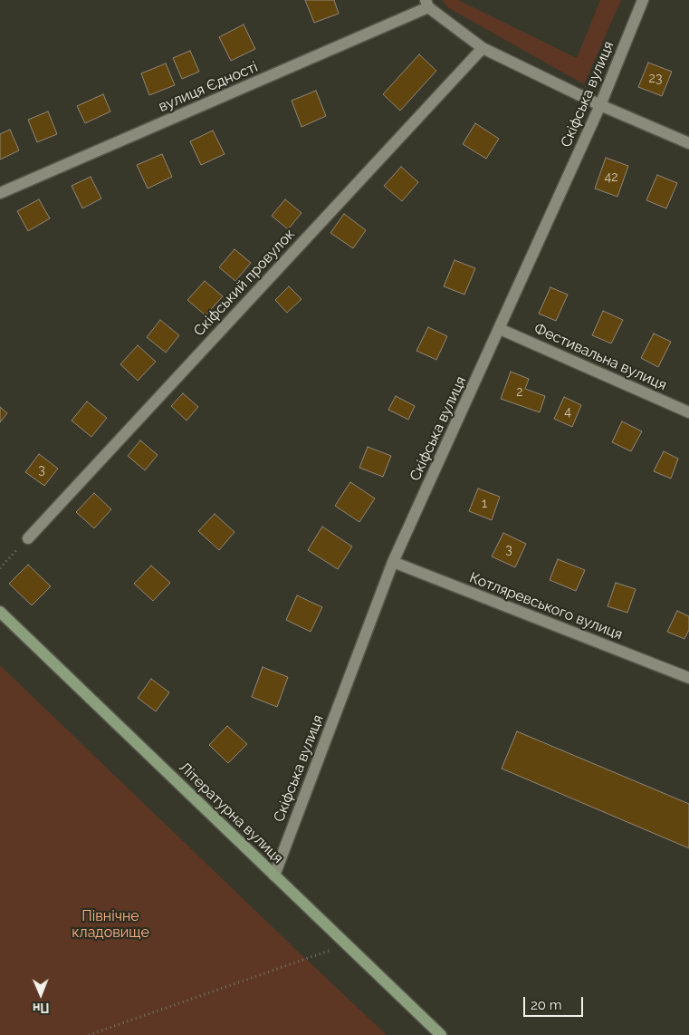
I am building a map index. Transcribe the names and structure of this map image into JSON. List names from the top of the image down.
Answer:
{
  "streets": {
    "street": [
      "вулиця Єдності",
      "Скіфська вулиця",
      "Скіфський провулок",
      "Фестивальна вулиця",
      "Котляревського вулиця",
      "Літературна вулиця"
    ]
  },
  "crossings": [
    ["Скіфська вулиця", "Фестивальна вулиця"],
    ["Скіфська вулиця", "Котляревського вулиця"],
    ["Скіфська вулиця", "Літературна вулиця"]
  ],
  "parks": ["Північне кладовище"],
  "house_numbers": [
    "23",
    "42",
    "2",
    "4",
    "3",
    "1",
    "3"
  ],
  "scale_bar": "20 m",
  "north": "bottom"
}
